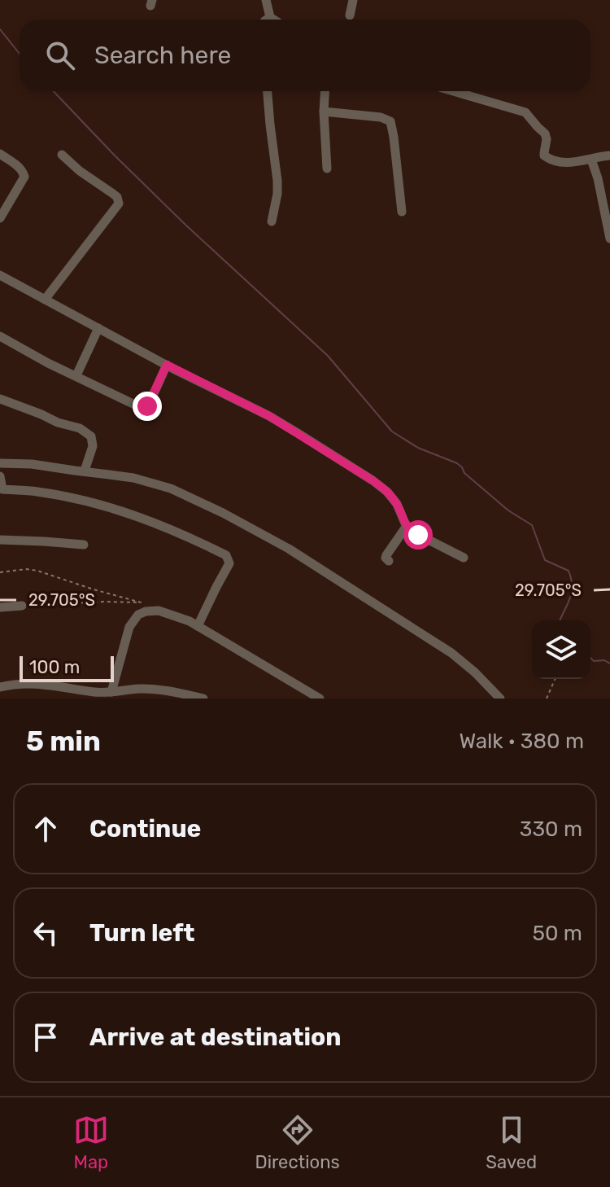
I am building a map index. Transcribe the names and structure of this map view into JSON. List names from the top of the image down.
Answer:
{
  "scale_bar": "100 m",
  "page": {
    "search": "Search here",
    "scale": "100 m",
    "heading": ["5 min", "Walk · 380 m"],
    "list": [
      ["Continue", "330 m"],
      ["Turn left", "50 m"],
      "Arrive at destination"
    ],
    "nav": ["Map", "Directions", "Saved"]
  },
  "coordinates": ["29.705°S"]
}
